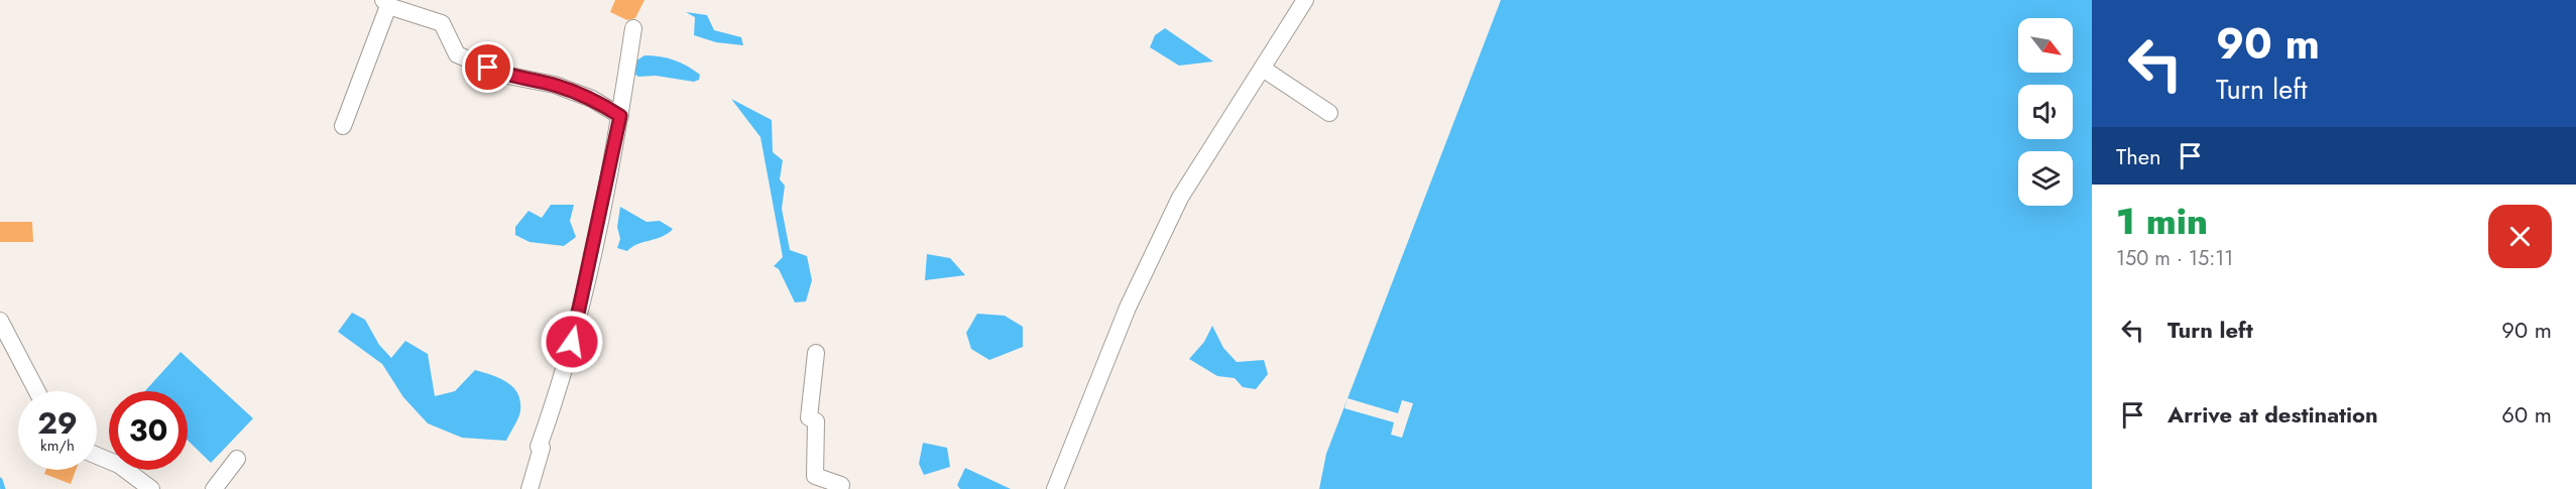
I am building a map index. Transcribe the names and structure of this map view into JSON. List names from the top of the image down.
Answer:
{
  "north": "bottom right",
  "page": {
    "turn": ["90 m", "Turn left"],
    "then": "Then",
    "heading": ["1 min", "150 m · 15:11"],
    "list": [
      {
        "name": "Turn left",
        "value": "90 m"
      },
      {
        "name": "Arrive at destination",
        "value": "60 m"
      }
    ],
    "speed": "29 km/h",
    "limit": "30"
  }
}
